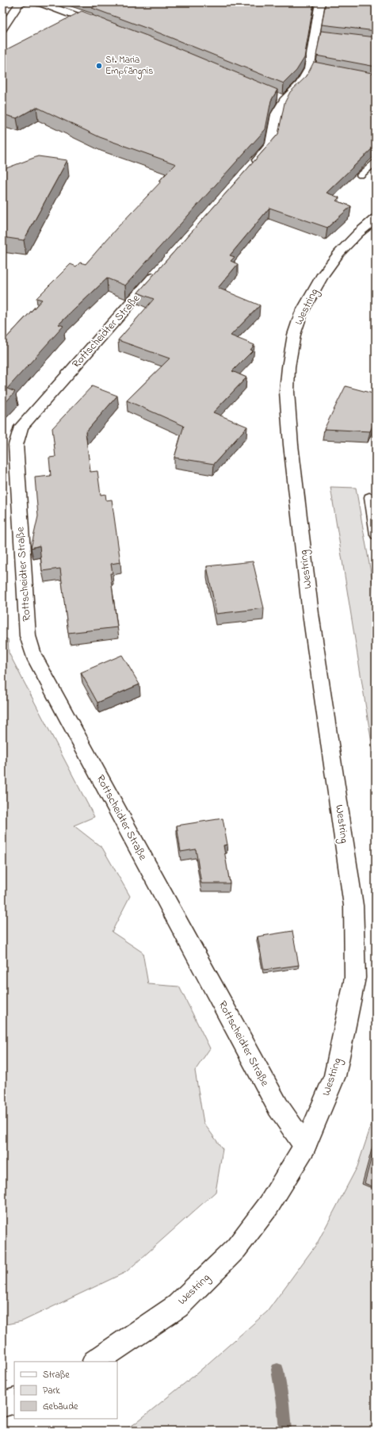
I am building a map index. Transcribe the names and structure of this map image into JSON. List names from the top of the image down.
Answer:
{
  "streets": {
    "street": ["Westring", "Rottscheidter Straße"]
  },
  "crossings": [
    ["Westring", "Rottscheidter Straße"]
  ],
  "places": ["St. Maria Empfängnis"],
  "legend": ["Straße", "Park", "Gebäude"]
}
